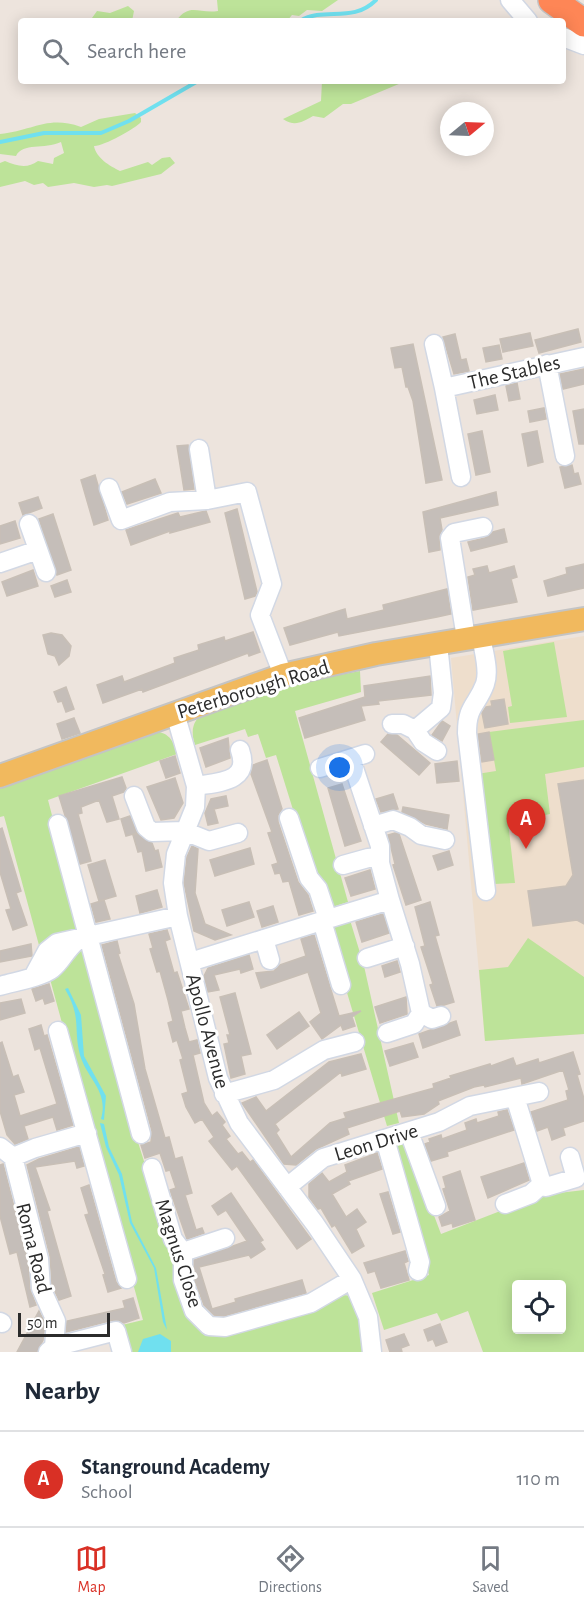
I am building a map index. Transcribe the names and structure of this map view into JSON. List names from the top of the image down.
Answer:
{
  "streets": {
    "main road": ["Peterborough Road"],
    "street": [
      "The Stables",
      "Apollo Avenue",
      "Leon Drive",
      "Roma Road",
      "Magnus Close"
    ]
  },
  "crossings": [
    ["Peterborough Road", "Apollo Avenue"],
    ["Apollo Avenue", "Leon Drive"],
    ["Apollo Avenue", "Magnus Close"]
  ],
  "scale_bar": "50 m",
  "north": "right",
  "page": {
    "search": "Search here",
    "pins": "A",
    "scale": "50 m",
    "heading": "Nearby",
    "list": [
      {
        "mark": "A",
        "name": "Stanground Academy",
        "note": "School",
        "value": "110 m"
      }
    ],
    "nav": ["Map", "Directions", "Saved"]
  }
}
